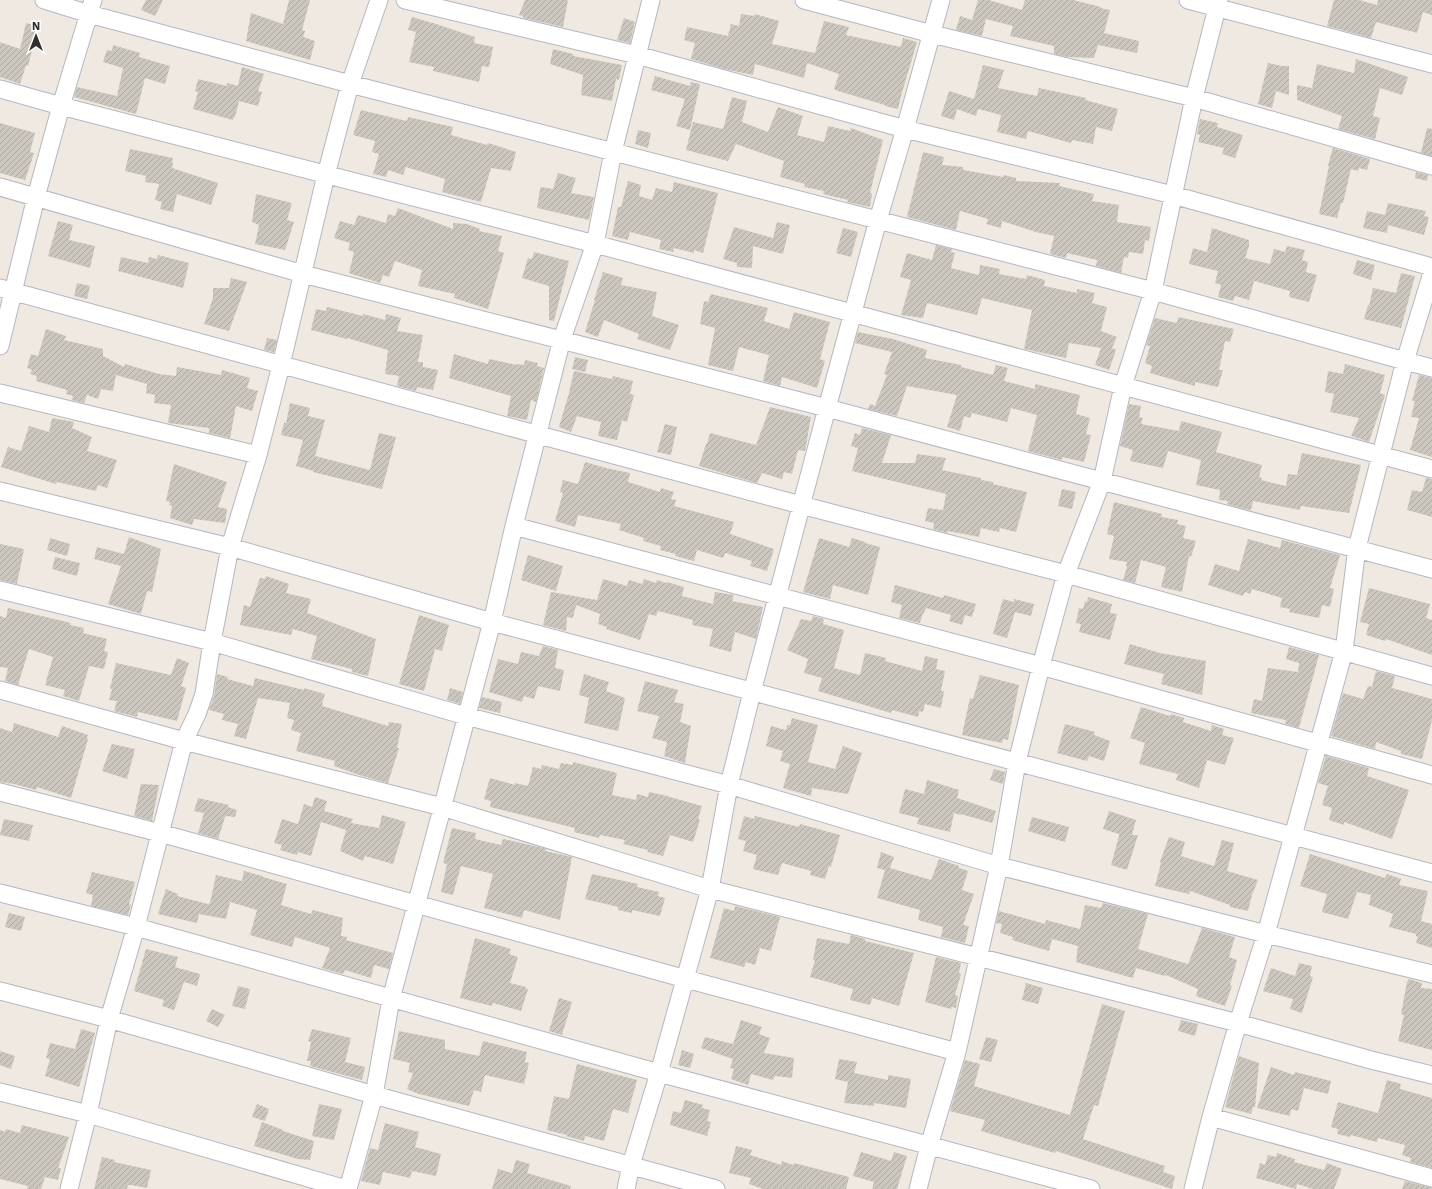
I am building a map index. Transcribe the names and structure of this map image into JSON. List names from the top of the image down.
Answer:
{
  "north": "top"
}
